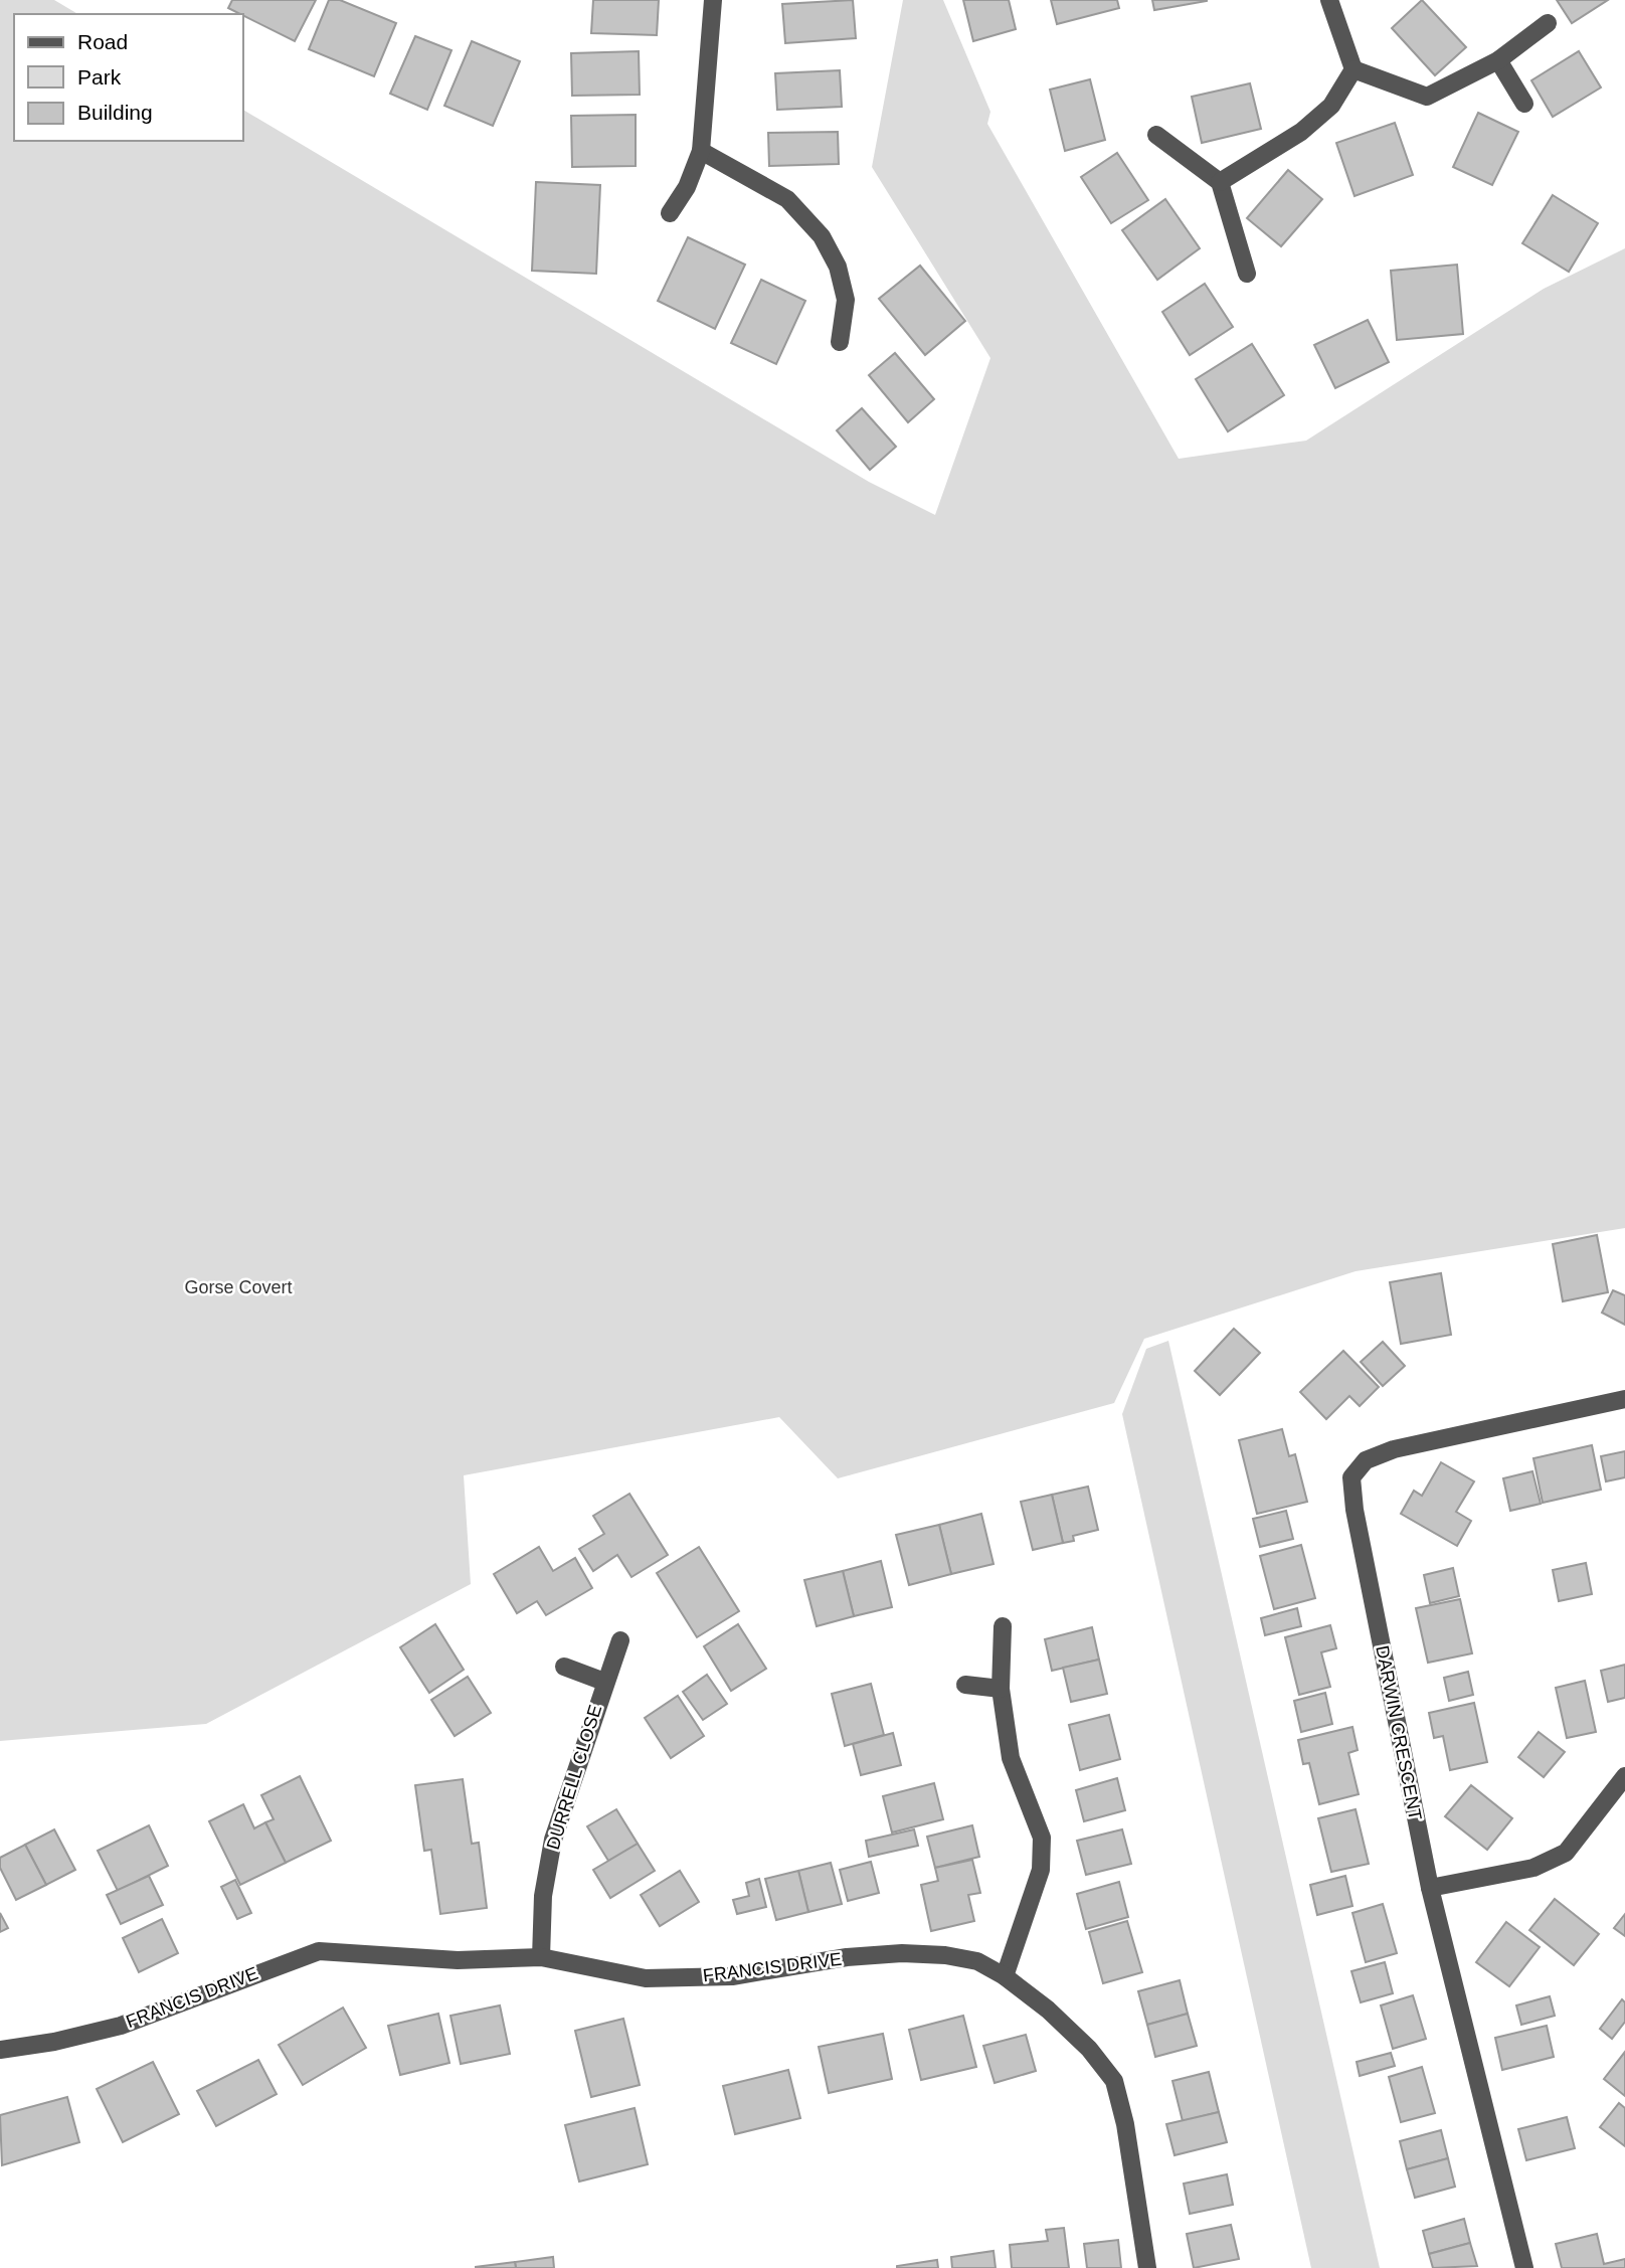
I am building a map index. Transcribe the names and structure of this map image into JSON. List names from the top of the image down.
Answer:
{
  "streets": {
    "street": ["DARWIN CRESCENT", "DURRELL CLOSE", "FRANCIS DRIVE"]
  },
  "crossings": [
    ["DURRELL CLOSE", "FRANCIS DRIVE"]
  ],
  "parks": ["Gorse Covert"],
  "legend": ["Road", "Park", "Building"]
}
